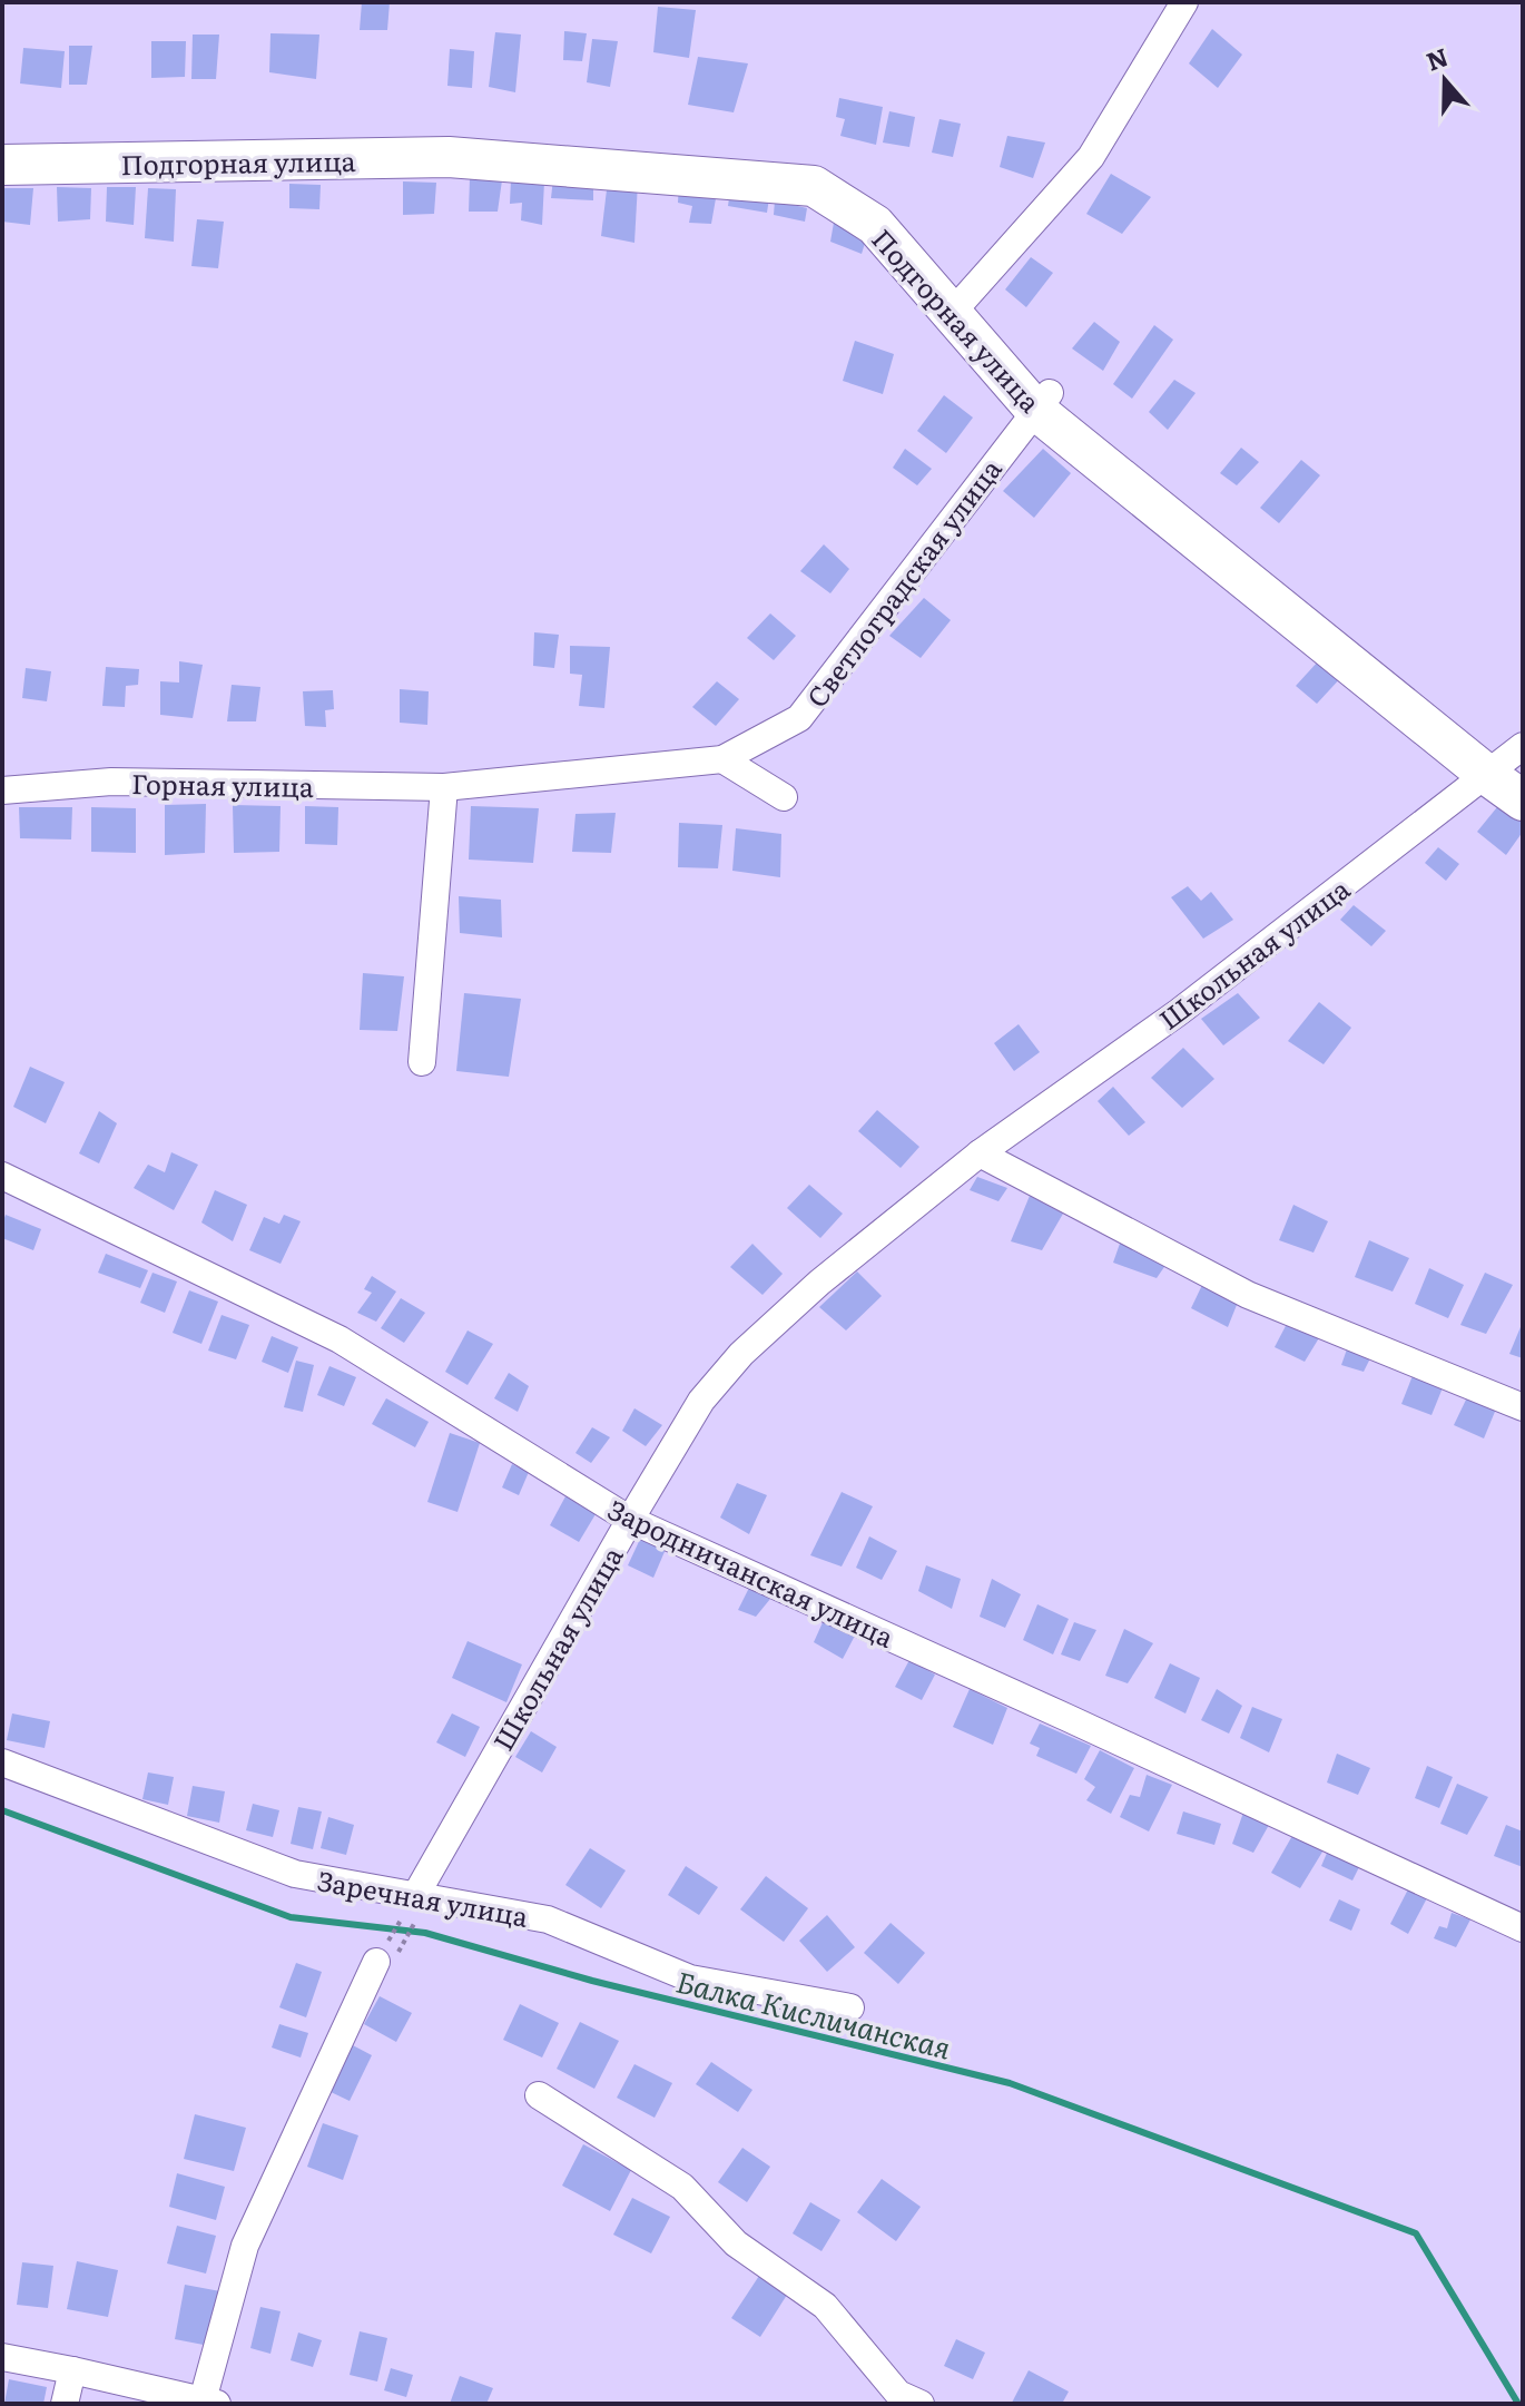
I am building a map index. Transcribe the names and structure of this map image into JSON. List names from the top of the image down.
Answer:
{
  "streets": {
    "street": [
      "Подгорная улица",
      "Светлоградская улица",
      "Горная улица",
      "Школьная улица",
      "Зародничанская улица",
      "Заречная улица"
    ]
  },
  "crossings": [
    ["Подгорная улица", "Светлоградская улица"],
    ["Подгорная улица", "Школьная улица"],
    ["Светлоградская улица", "Горная улица"],
    ["Школьная улица", "Зародничанская улица"],
    ["Школьная улица", "Заречная улица"]
  ],
  "water": ["Балка Кисличанская"],
  "north": "top"
}
